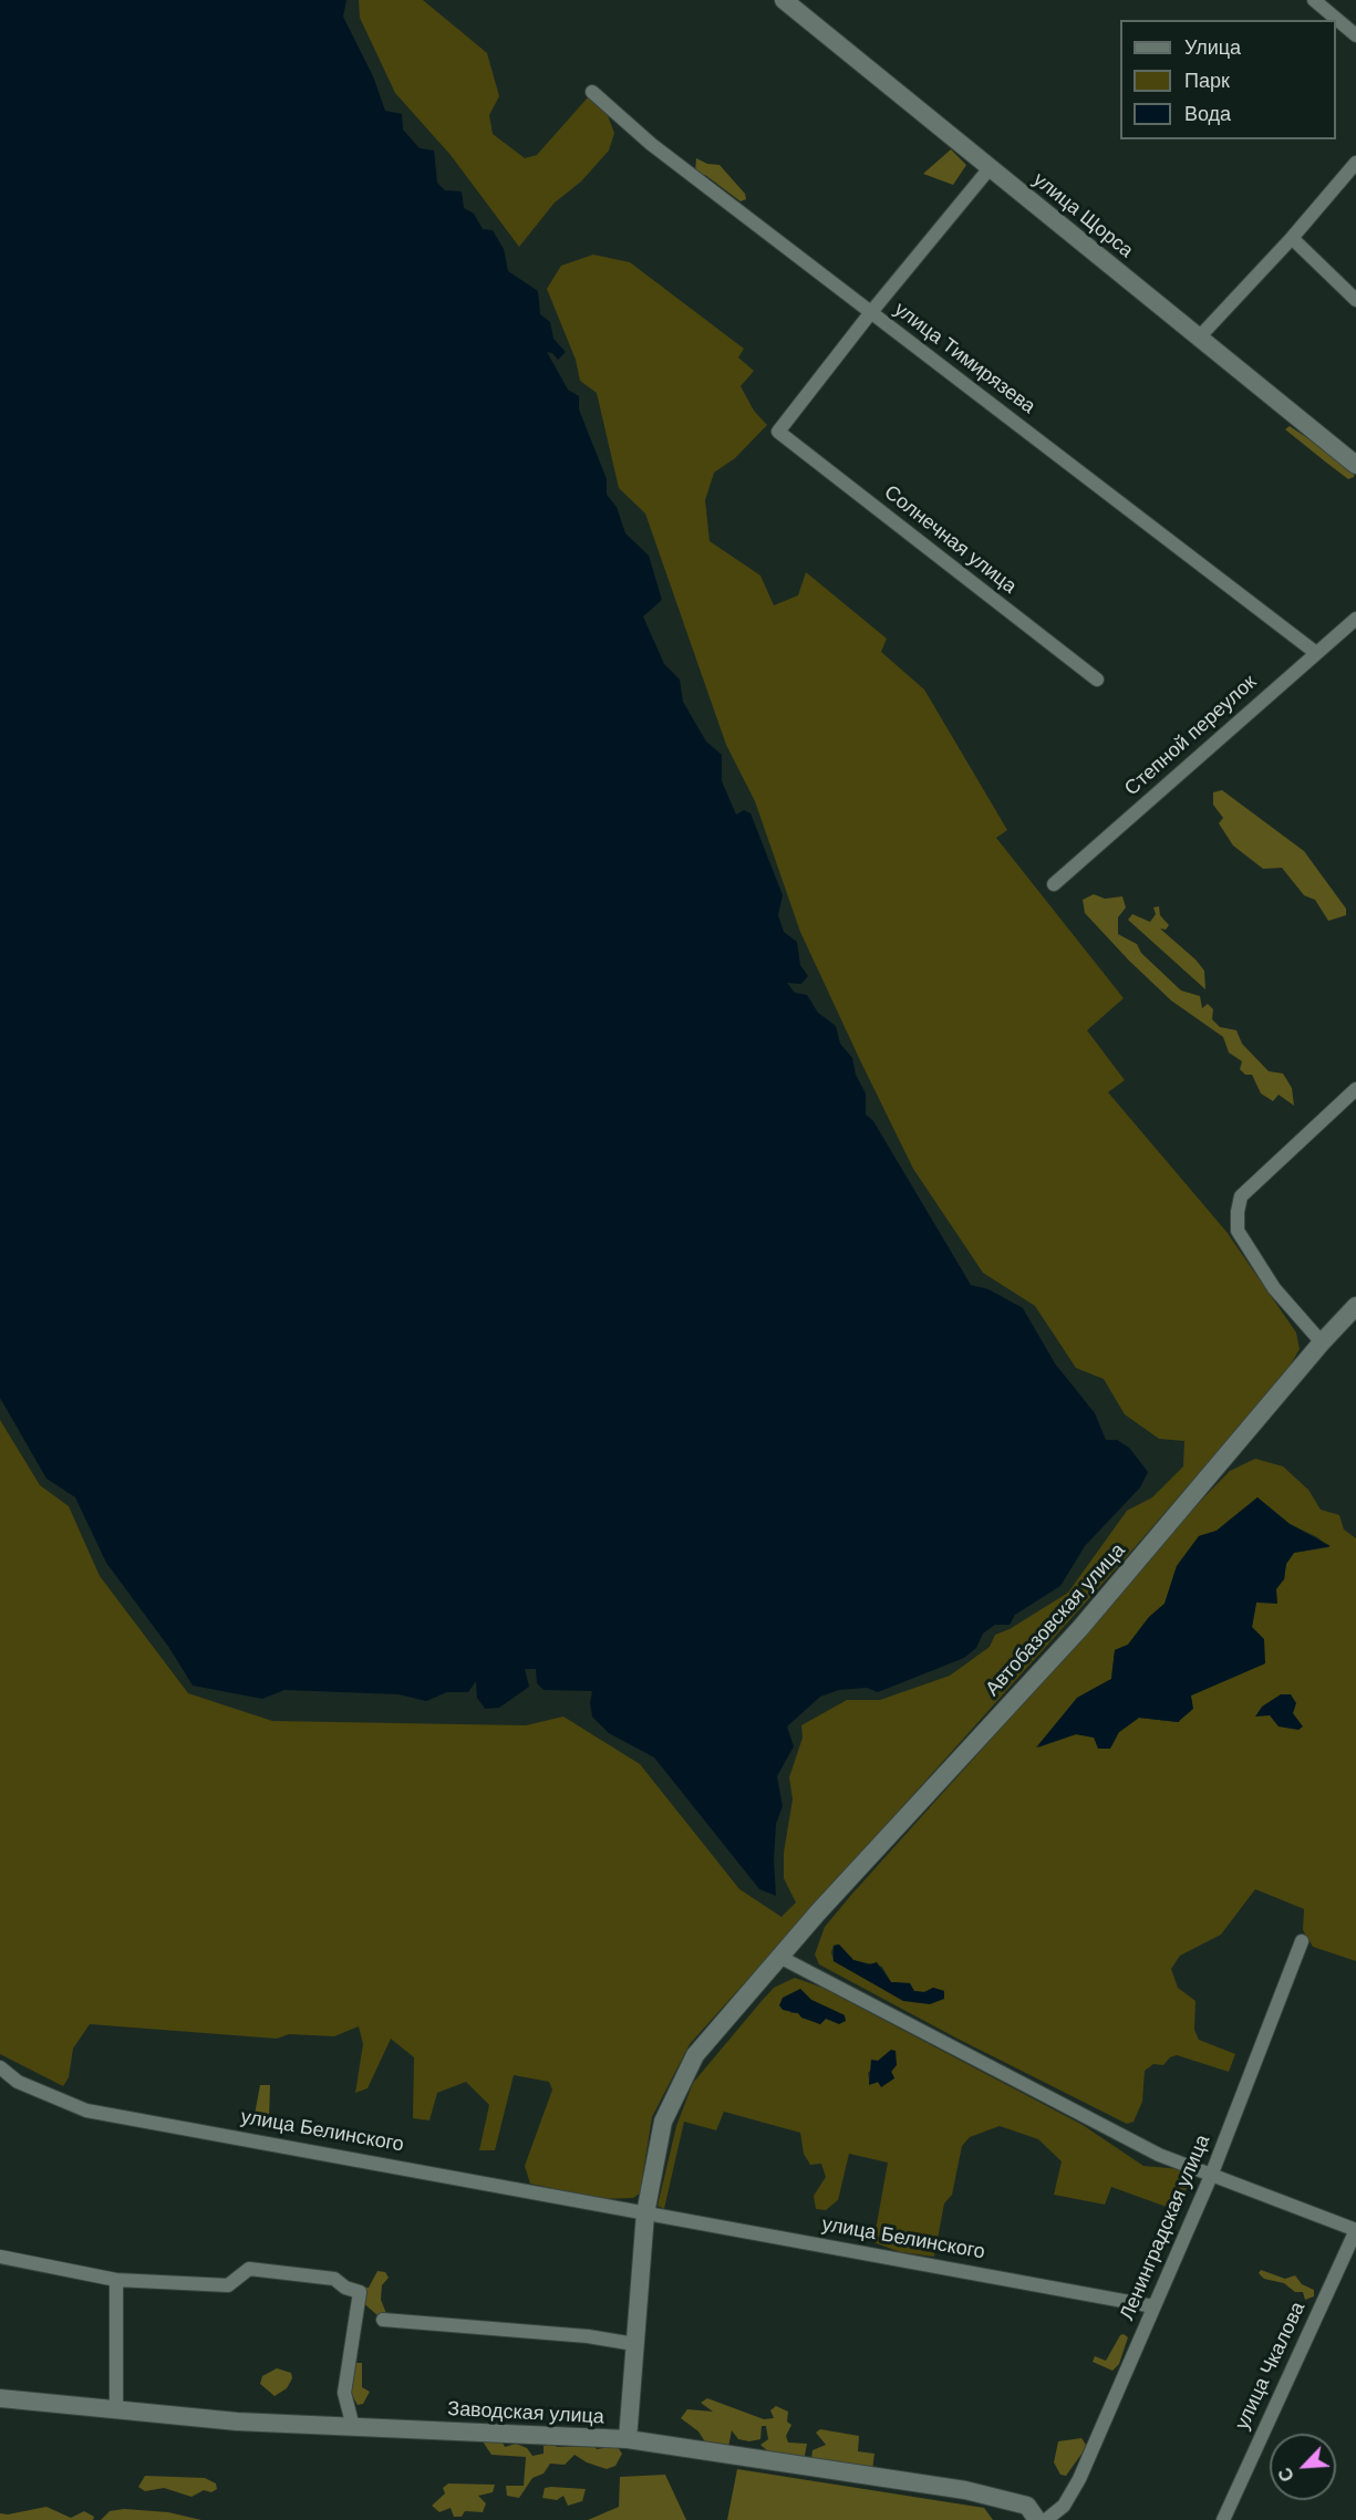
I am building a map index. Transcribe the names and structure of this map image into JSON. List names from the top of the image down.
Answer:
{
  "streets": {
    "street": [
      "улица Щорса",
      "улица Тимирязева",
      "Солнечная улица",
      "Степной переулок",
      "Автобазовская улица",
      "улица Белинского",
      "Ленинградская улица",
      "улица Чкалова",
      "Заводская улица"
    ]
  },
  "crossings": [
    ["улица Тимирязева", "Солнечная улица"],
    ["улица Тимирязева", "Степной переулок"],
    ["улица Белинского", "Ленинградская улица"]
  ],
  "legend": ["Улица", "Парк", "Вода"],
  "north": "bottom left"
}
